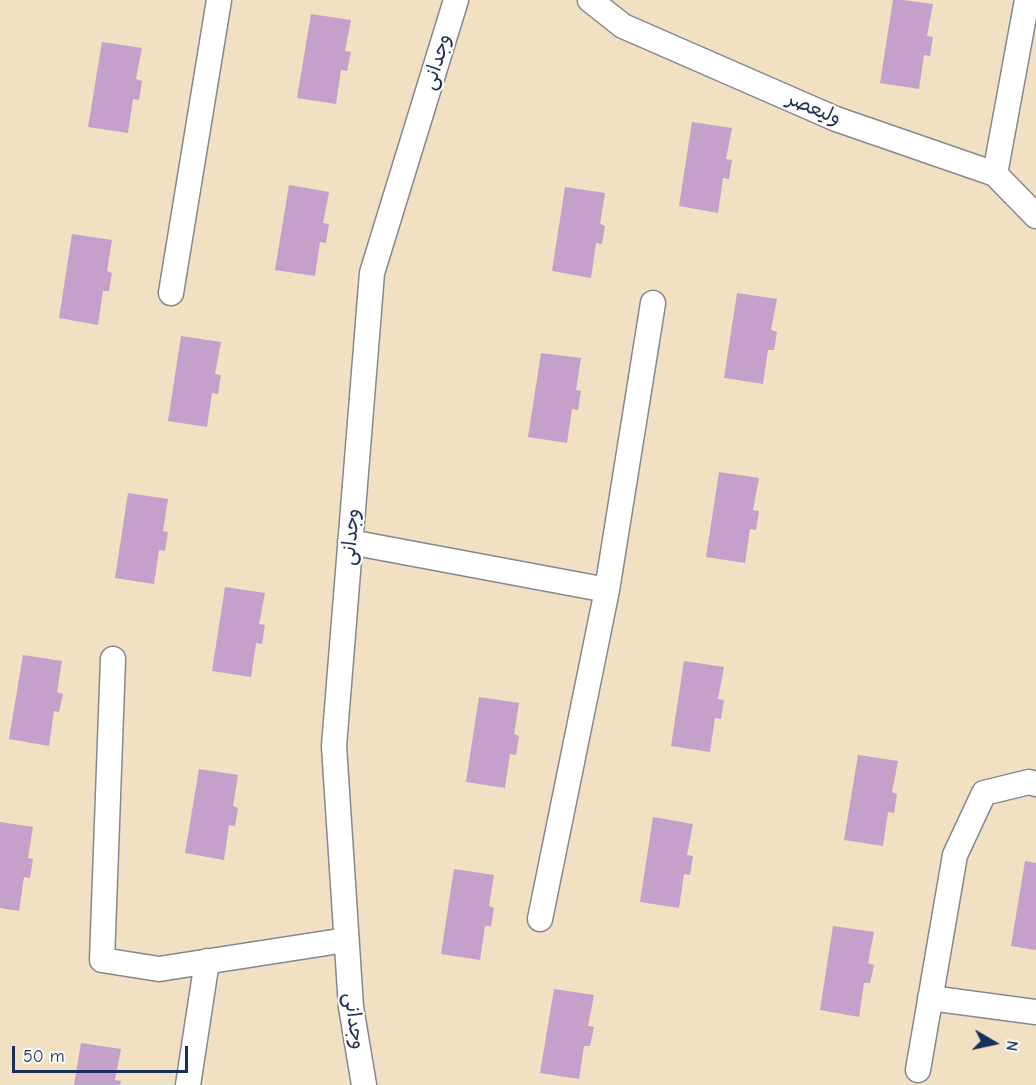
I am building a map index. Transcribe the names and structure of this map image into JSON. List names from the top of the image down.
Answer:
{
  "streets": {
    "street": ["وجدانی", "ولیعصر"]
  },
  "scale_bar": "50 m",
  "north": "right"
}
